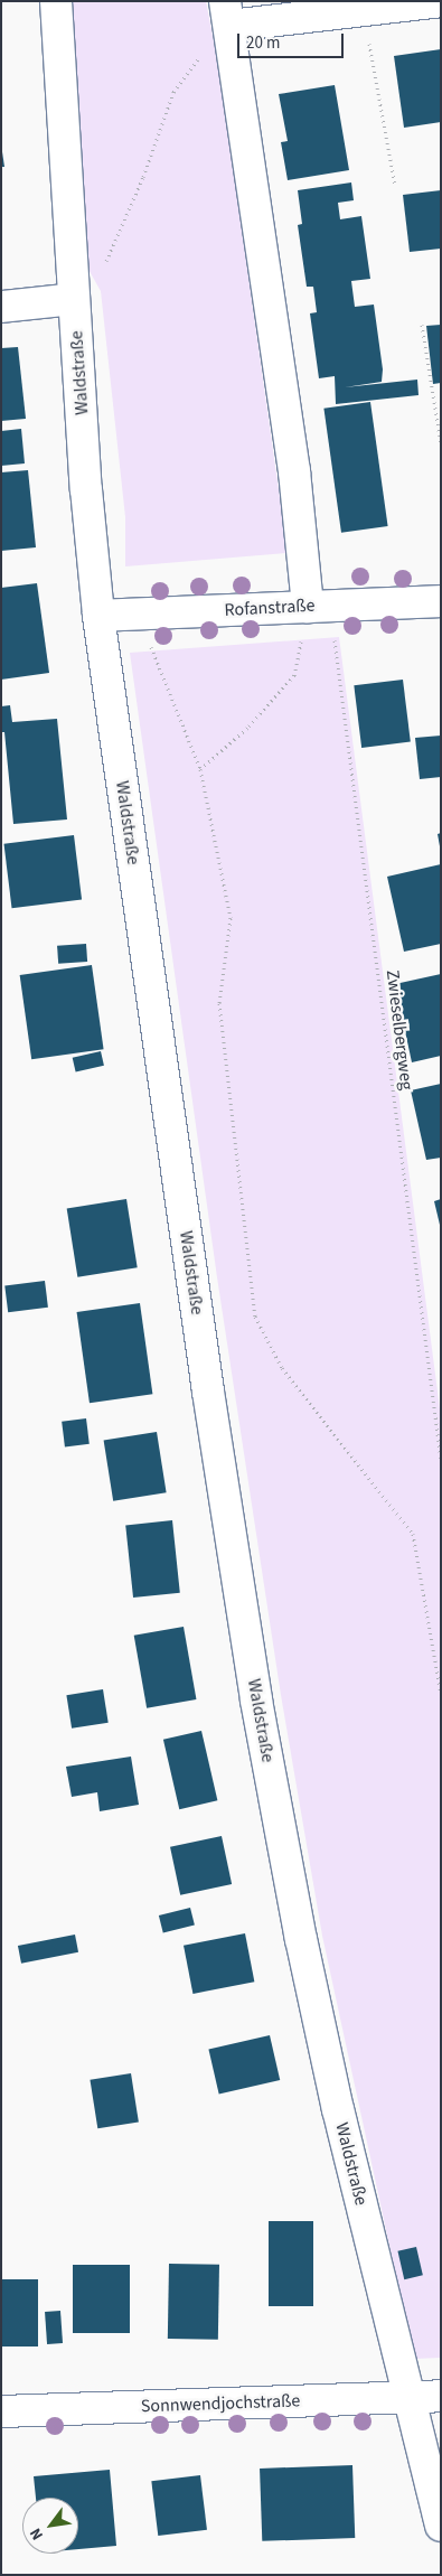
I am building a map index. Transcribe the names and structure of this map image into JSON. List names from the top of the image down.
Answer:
{
  "streets": {
    "street": ["Waldstraße", "Rofanstraße", "Sonnwendjochstraße"],
    "path": ["Zwieselbergweg"]
  },
  "crossings": [
    ["Waldstraße", "Rofanstraße"],
    ["Waldstraße", "Sonnwendjochstraße"],
    ["Rofanstraße", "Zwieselbergweg"]
  ],
  "scale_bar": "20 m",
  "north": "bottom left"
}
